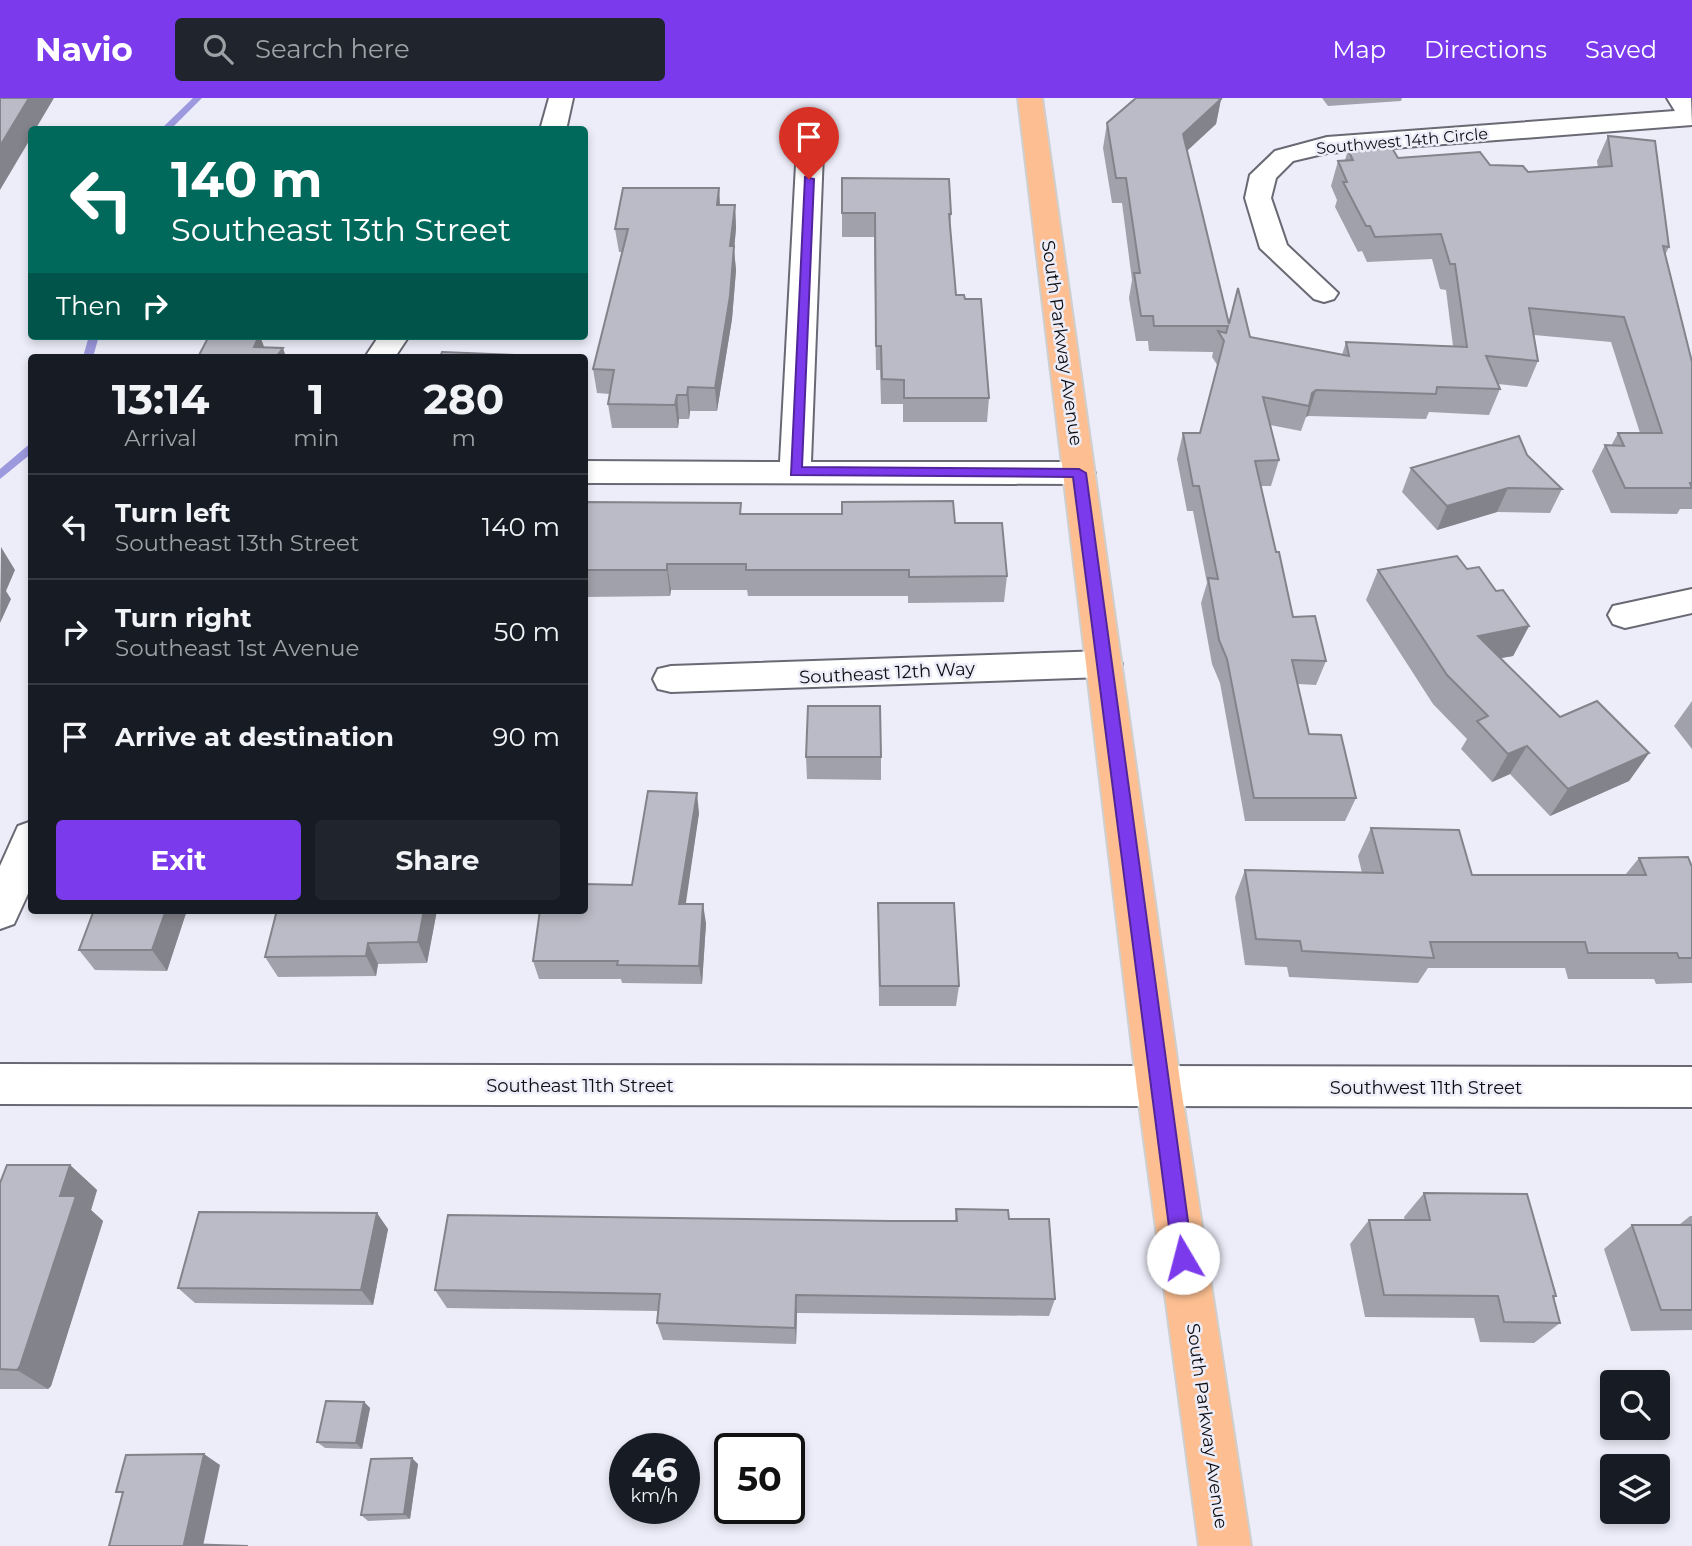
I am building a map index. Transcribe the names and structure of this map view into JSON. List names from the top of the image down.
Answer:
{
  "streets": {
    "main road": ["South Parkway Avenue"],
    "street": [
      "Southwest 14th Circle",
      "Southeast 12th Way",
      "Southeast 11th Street",
      "Southwest 11th Street"
    ]
  },
  "crossings": [
    ["South Parkway Avenue", "Southeast 12th Way"],
    ["South Parkway Avenue", "Southeast 11th Street"],
    ["South Parkway Avenue", "Southwest 11th Street"],
    ["Southeast 11th Street", "Southwest 11th Street"]
  ],
  "page": {
    "header": "Navio",
    "search": "Search here",
    "nav": ["Map", "Directions", "Saved"],
    "turn": ["140 m", "Southeast 13th Street"],
    "then": "Then",
    "eta": [
      "13:14",
      "Arrival",
      "1",
      "min",
      "280",
      "m"
    ],
    "list": [
      {
        "name": "Turn left",
        "note": "Southeast 13th Street",
        "value": "140 m"
      },
      {
        "name": "Turn right",
        "note": "Southeast 1st Avenue",
        "value": "50 m"
      },
      {
        "name": "Arrive at destination",
        "value": "90 m"
      }
    ],
    "buttons": ["Exit", "Share"],
    "speed": "46 km/h",
    "limit": "50"
  }
}
